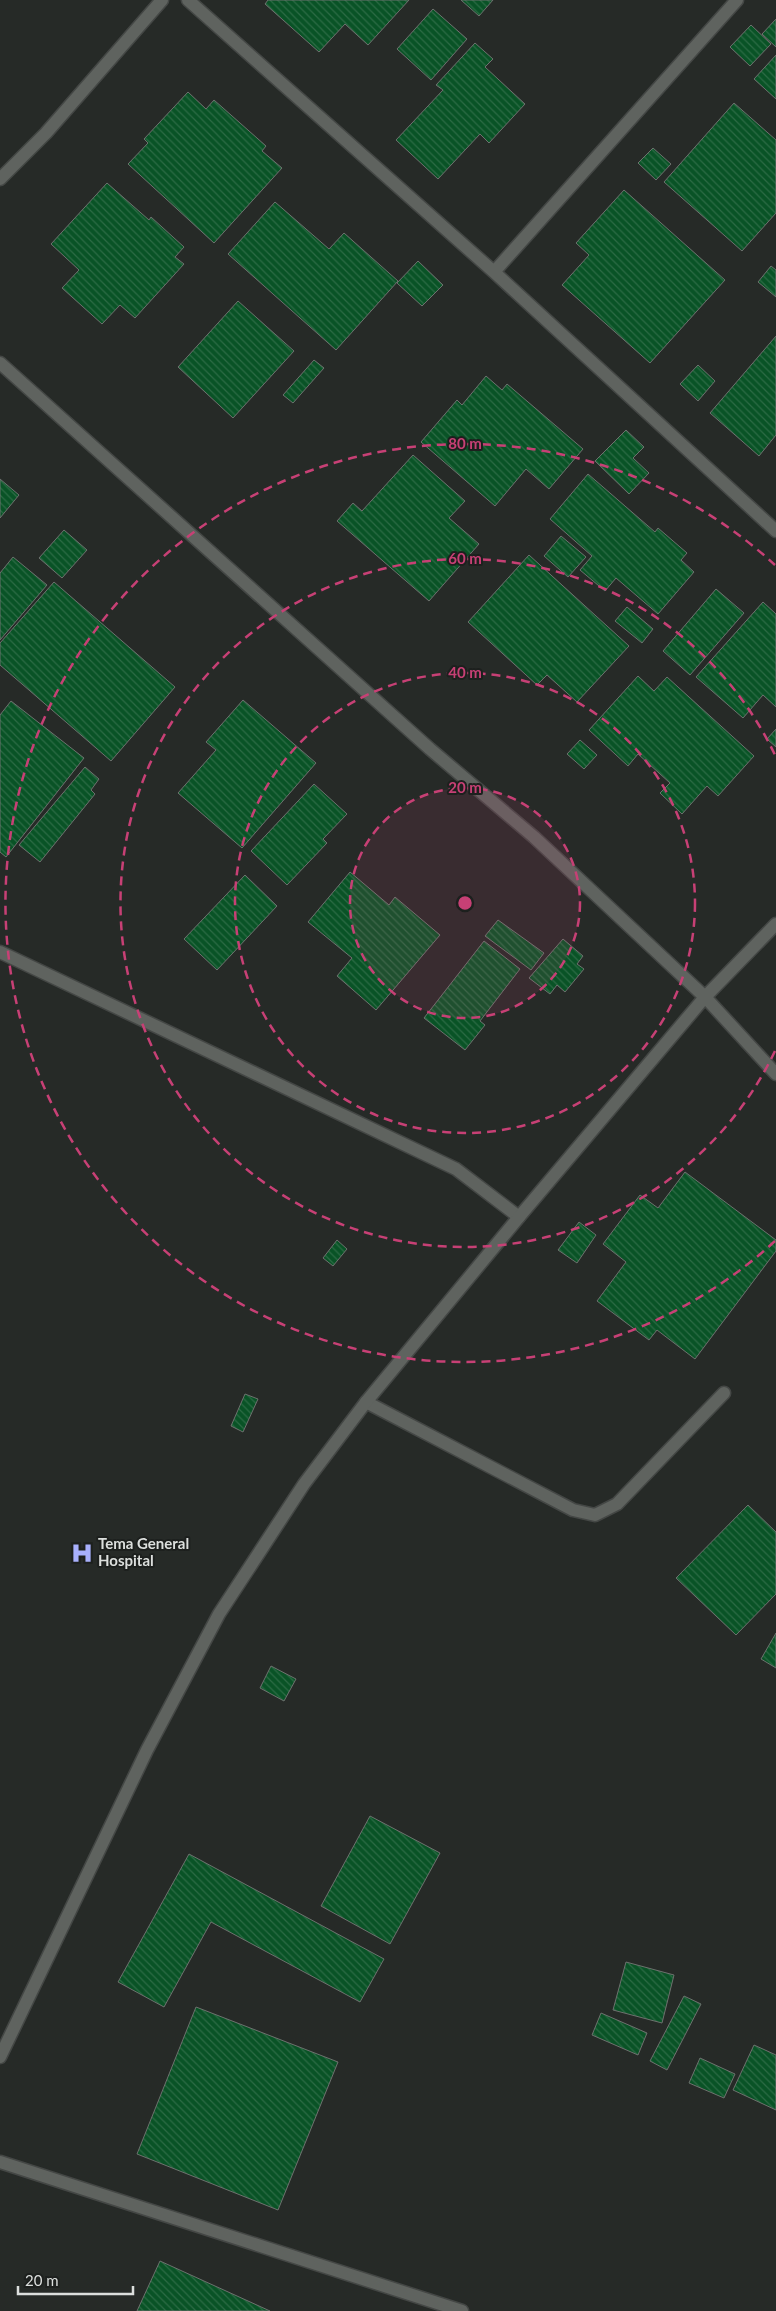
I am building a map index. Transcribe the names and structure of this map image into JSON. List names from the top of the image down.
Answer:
{
  "places": {
    "hospital": ["Tema General Hospital"]
  },
  "scale_bar": "20 m",
  "rings": [
    "80 m",
    "60 m",
    "40 m",
    "20 m"
  ]
}
